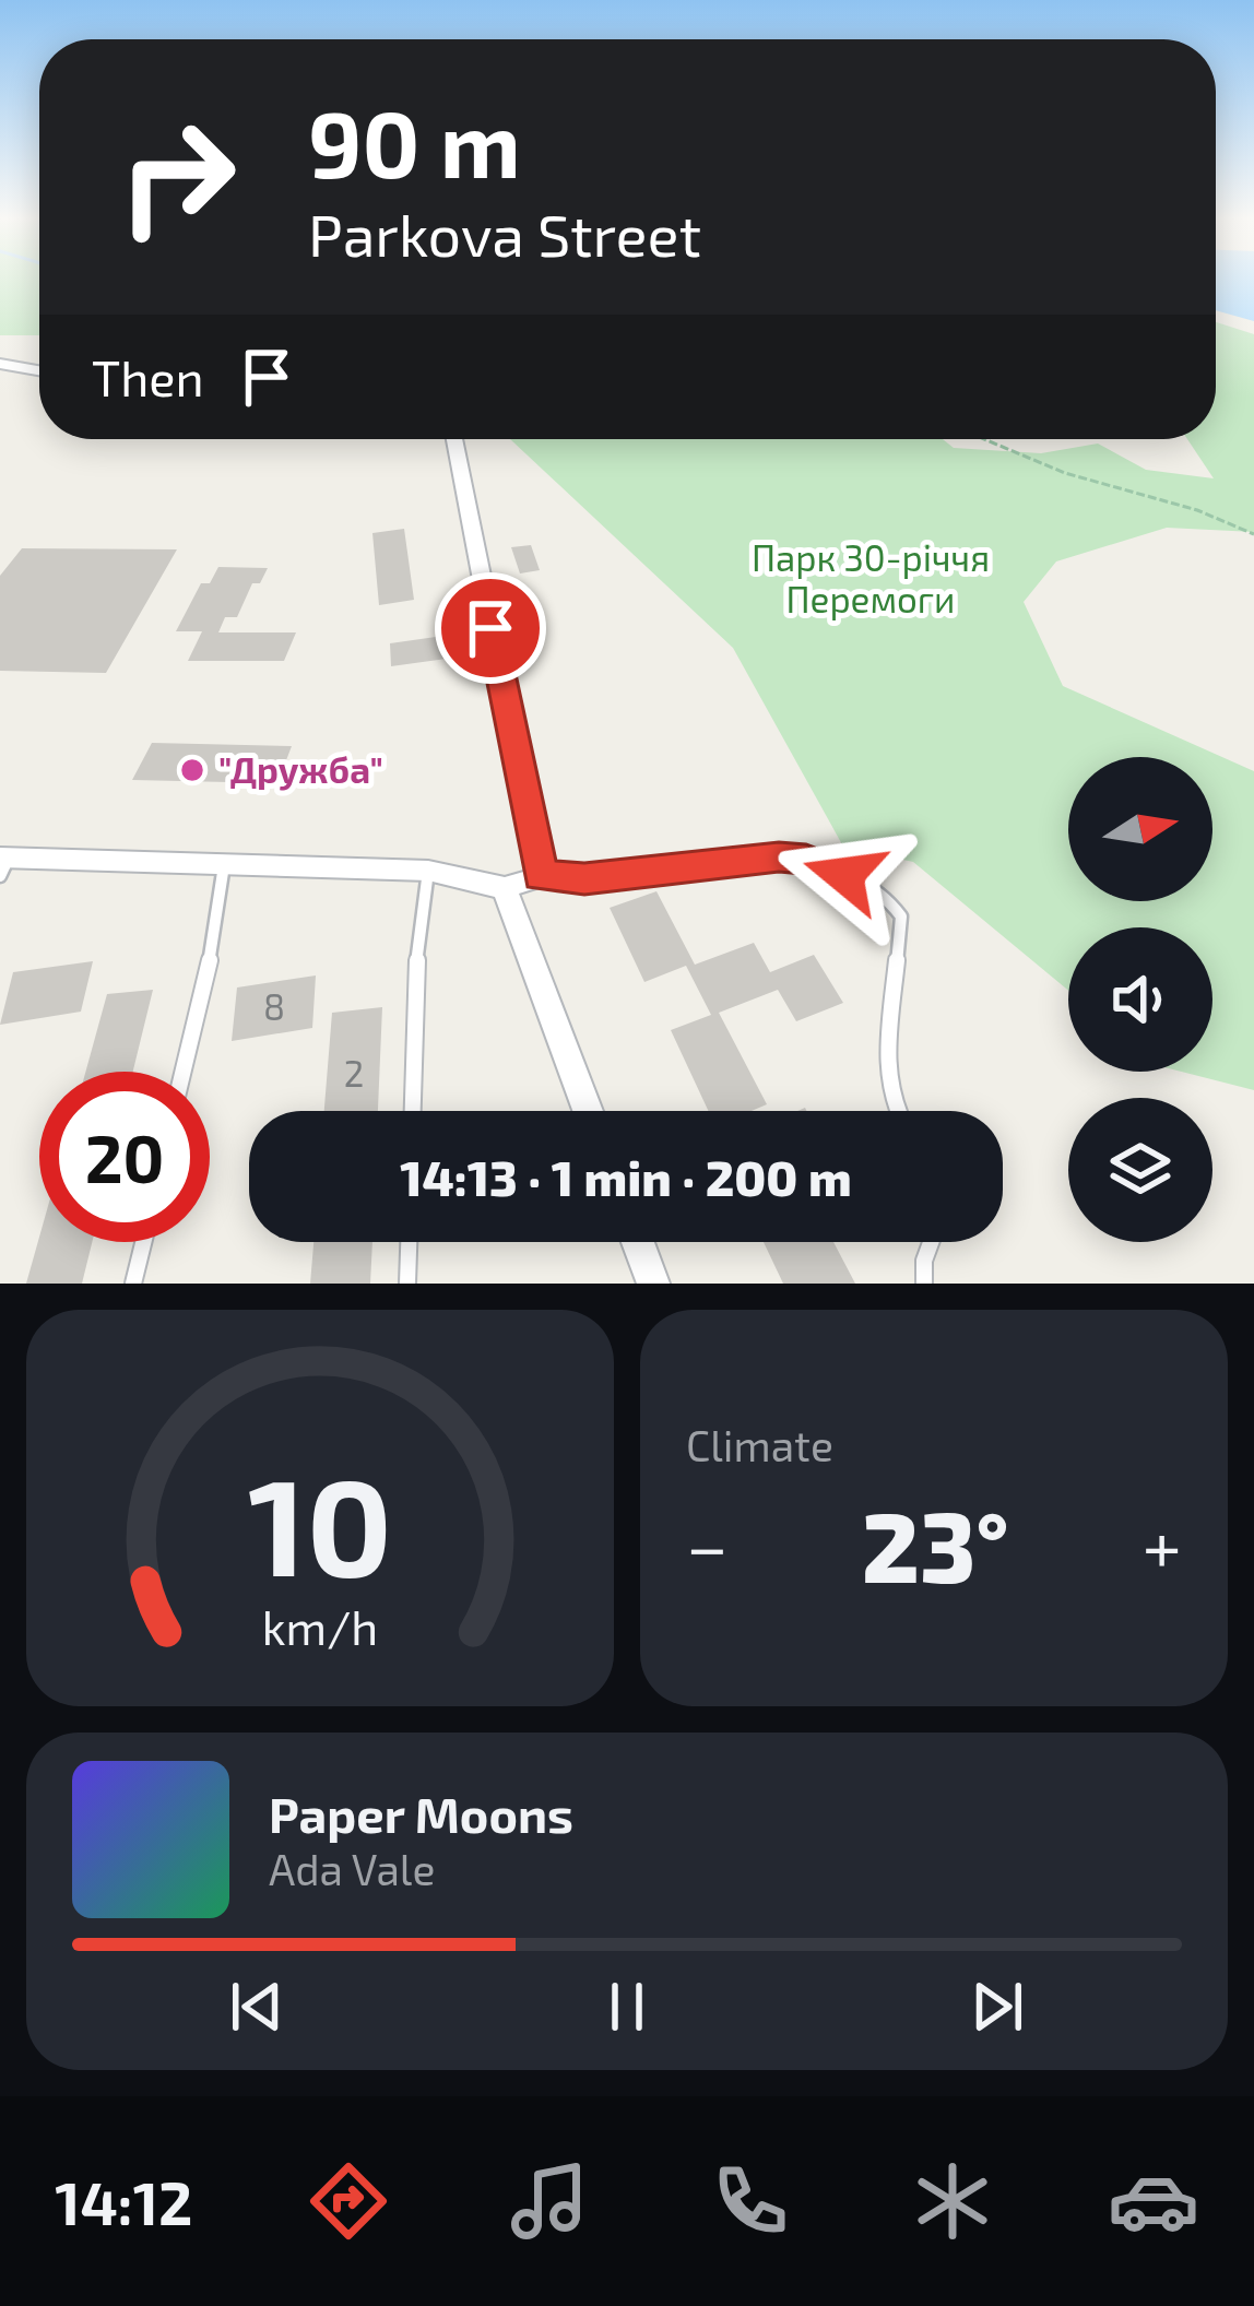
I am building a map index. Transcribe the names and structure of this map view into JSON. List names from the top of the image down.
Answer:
{
  "parks": ["Парк 30-річчя Перемоги"],
  "places": ["\"Дружба\""],
  "house_numbers": ["8", "2"],
  "north": "right",
  "page": {
    "turn": ["90 m", "Parkova Street"],
    "then": "Then",
    "limit": "20",
    "trip": "14:13 · 1 min · 200 m",
    "tile": "Climate",
    "heat": ["−", "23°", "+"],
    "song": ["Paper Moons", "Ada Vale"],
    "tabs": "14:12",
    "gauge": ["10", "km/h"]
  }
}
